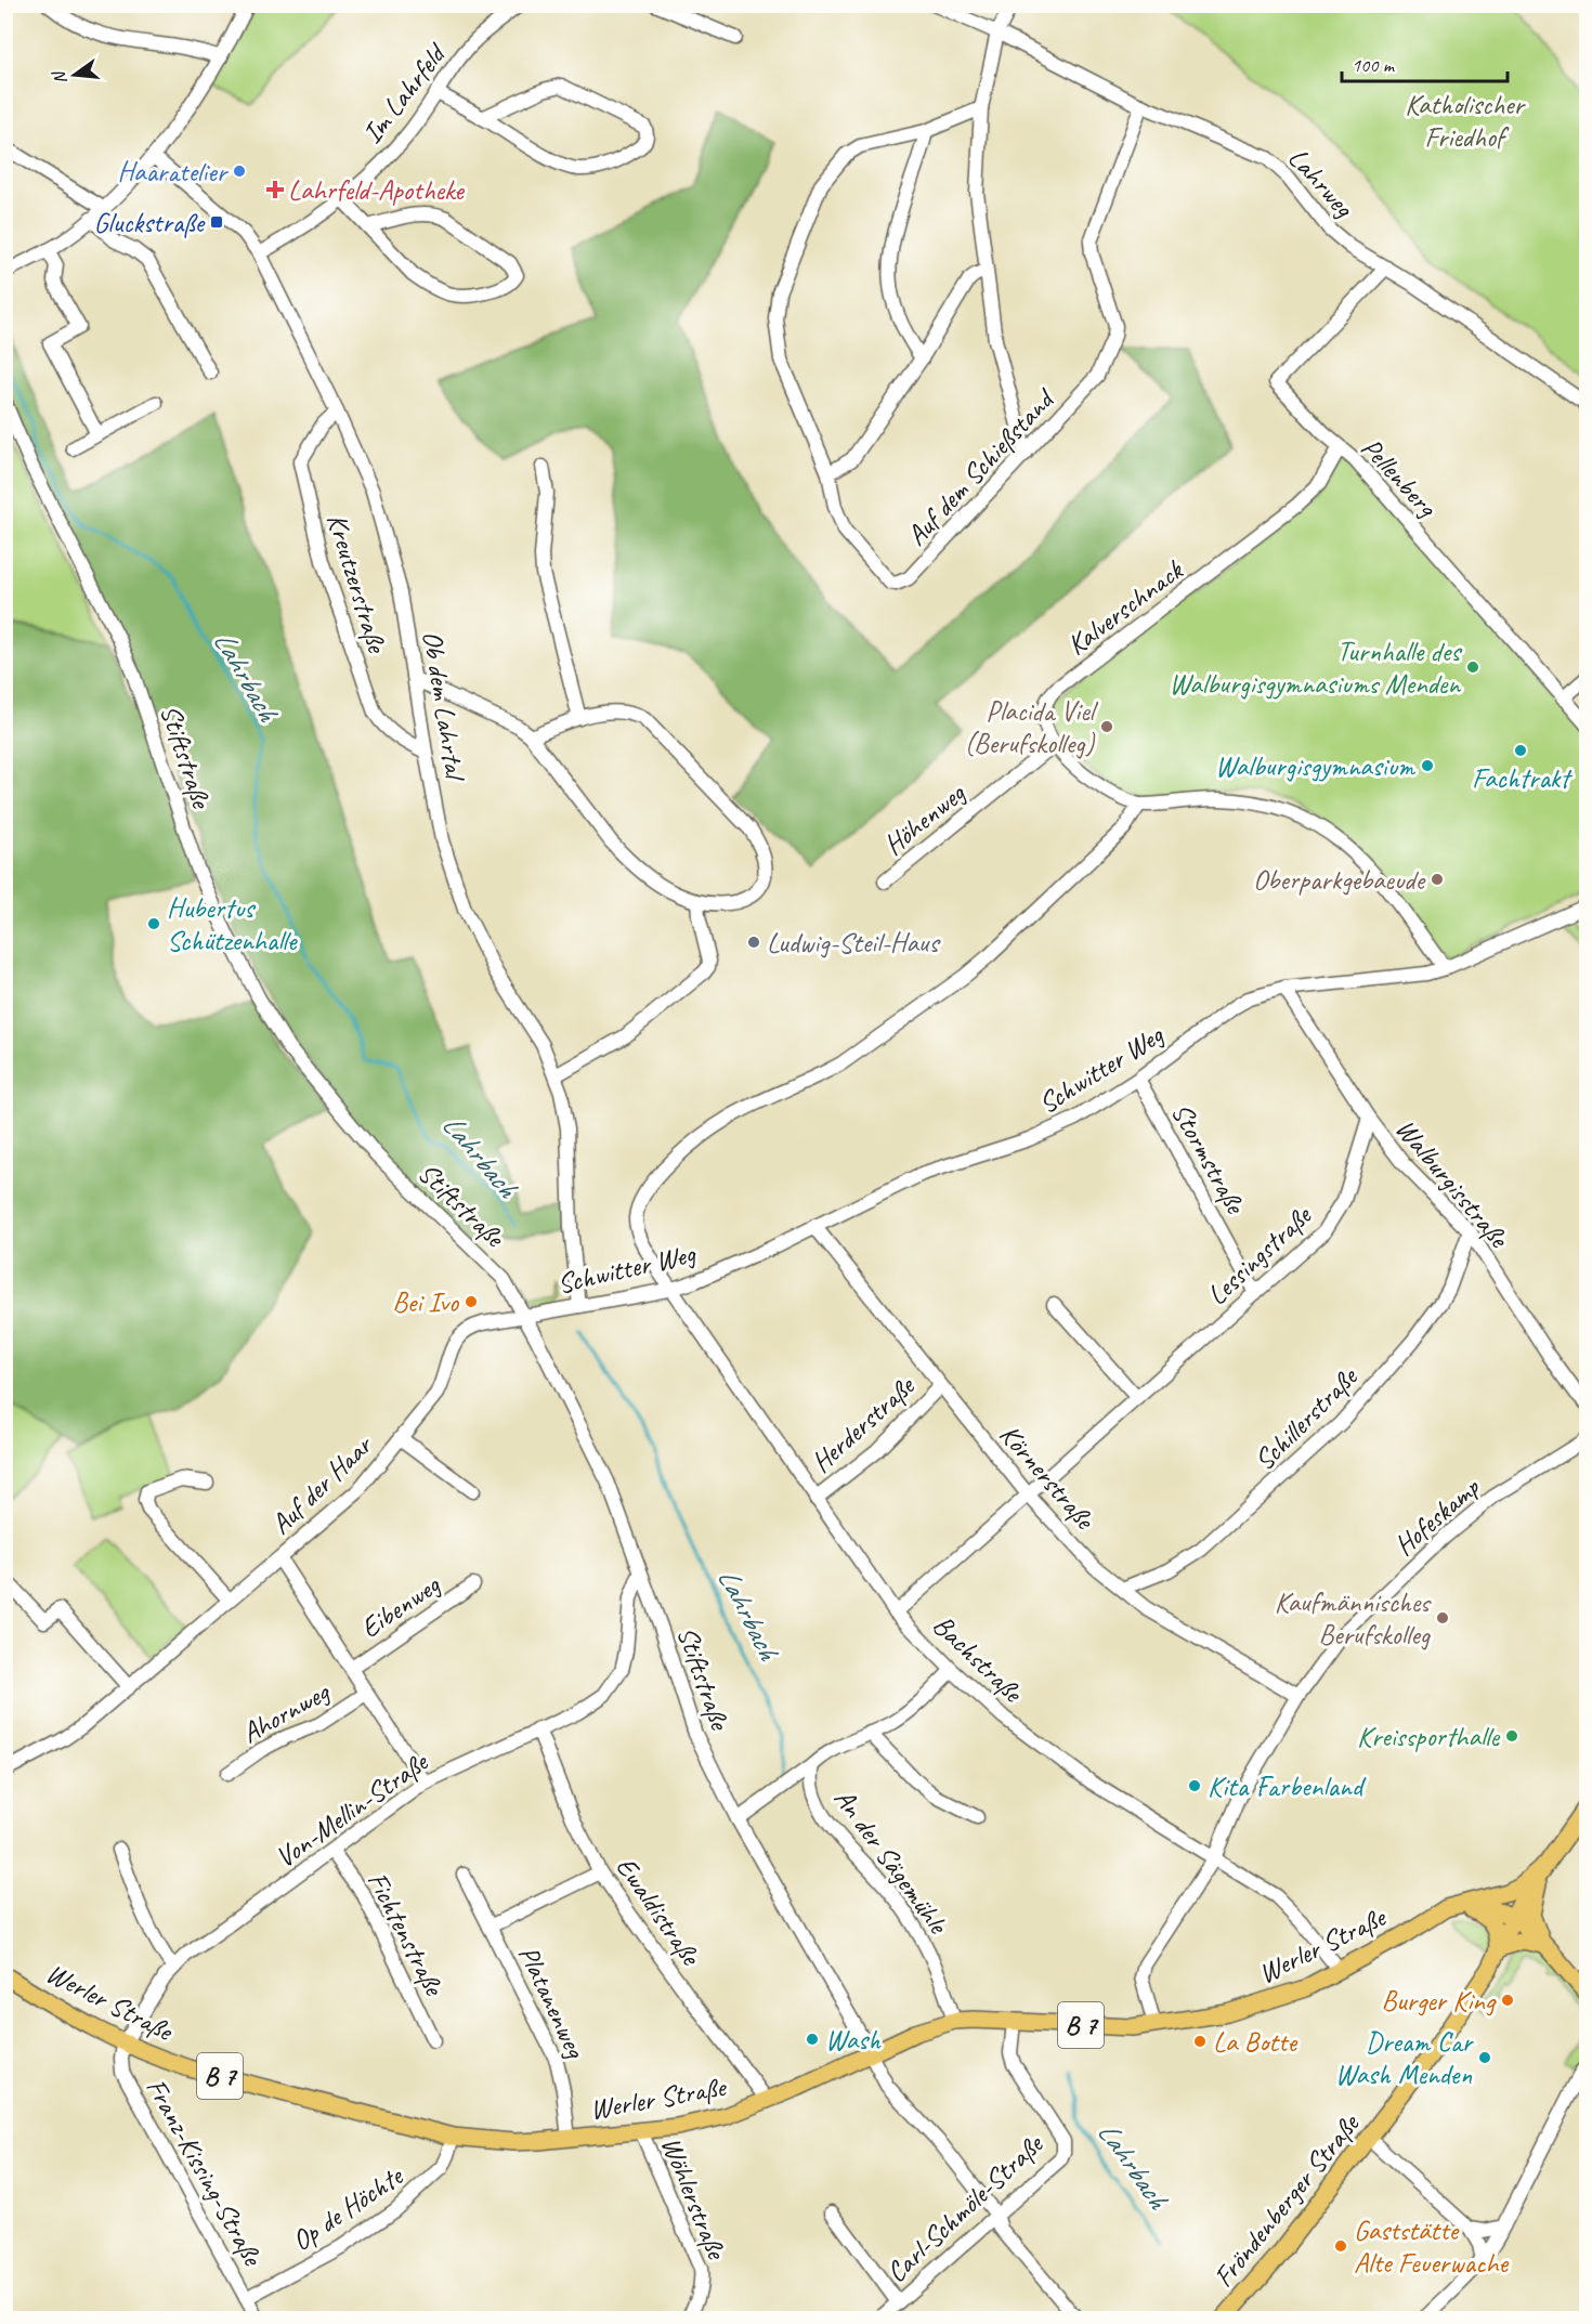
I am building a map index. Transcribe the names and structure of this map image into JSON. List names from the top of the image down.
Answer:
{
  "streets": {
    "main road": ["Werler Straße", "B 7", "Fröndenberger Straße"],
    "street": [
      "Im Lahrfeld",
      "Lahrweg",
      "Auf dem Schießstand",
      "Pellenberg",
      "Kreutzerstraße",
      "Kalverschnack",
      "Ob dem Lahrtal",
      "Stiftstraße",
      "Höhenweg",
      "Schwitter Weg",
      "Stormstraße",
      "Walburgisstraße",
      "Lessingstraße",
      "Schillerstraße",
      "Herderstraße",
      "Körnerstraße",
      "Auf der Haar",
      "Hofeskamp",
      "Eibenweg",
      "Bachstraße",
      "Ahornweg",
      "Von-Mellin-Straße",
      "An der Sägemühle",
      "Ewaldistraße",
      "Fichtenstraße",
      "Platanenweg",
      "Franz-Kissing-Straße",
      "Wöhlerstraße",
      "Op de Höchte",
      "Carl-Schmöle-Straße"
    ]
  },
  "crossings": [
    ["Im Lahrfeld", "Ob dem Lahrtal"],
    ["Lahrweg", "Auf dem Schießstand"],
    ["Lahrweg", "Pellenberg"],
    ["Pellenberg", "Kalverschnack"],
    ["Kreutzerstraße", "Ob dem Lahrtal"],
    ["Kalverschnack", "Höhenweg"],
    ["Kalverschnack", "Bachstraße"],
    ["Ob dem Lahrtal", "Schwitter Weg"],
    ["Stiftstraße", "Schwitter Weg"],
    ["Stiftstraße", "Auf der Haar"],
    ["Stiftstraße", "Von-Mellin-Straße"],
    ["Stiftstraße", "Werler Straße"],
    ["Stiftstraße", "Carl-Schmöle-Straße"],
    ["Schwitter Weg", "Stormstraße"],
    ["Schwitter Weg", "Walburgisstraße"],
    ["Schwitter Weg", "Körnerstraße"],
    ["Schwitter Weg", "Auf der Haar"],
    ["Schwitter Weg", "Bachstraße"],
    ["Stormstraße", "Lessingstraße"],
    ["Walburgisstraße", "Lessingstraße"],
    ["Walburgisstraße", "Schillerstraße"],
    ["Lessingstraße", "Körnerstraße"],
    ["Lessingstraße", "Bachstraße"],
    ["Schillerstraße", "Körnerstraße"],
    ["Herderstraße", "Körnerstraße"],
    ["Herderstraße", "Bachstraße"],
    ["Körnerstraße", "Hofeskamp"],
    ["Hofeskamp", "Bachstraße"],
    ["Hofeskamp", "Werler Straße"],
    ["Bachstraße", "Werler Straße"],
    ["Von-Mellin-Straße", "Ewaldistraße"],
    ["Von-Mellin-Straße", "Fichtenstraße"],
    ["Von-Mellin-Straße", "Werler Straße"],
    ["Von-Mellin-Straße", "Franz-Kissing-Straße"],
    ["An der Sägemühle", "Werler Straße"],
    ["Ewaldistraße", "Werler Straße"],
    ["Ewaldistraße", "Platanenweg"],
    ["Werler Straße", "Platanenweg"],
    ["Werler Straße", "Franz-Kissing-Straße"],
    ["Werler Straße", "Wöhlerstraße"],
    ["Werler Straße", "Fröndenberger Straße"],
    ["Werler Straße", "Op de Höchte"],
    ["Werler Straße", "Carl-Schmöle-Straße"],
    ["Franz-Kissing-Straße", "Op de Höchte"]
  ],
  "water": ["Lahrbach"],
  "parks": ["Katholischer Friedhof"],
  "places": {
    "other": [
      "Haaratelier",
      "Turnhalle des Walburgisgymnasiums Menden",
      "Placida Viel (Berufskolleg)",
      "Fachtrakt",
      "Walburgisgymnasium",
      "Oberparkgebaeude",
      "Hubertus Schützenhalle",
      "Ludwig-Steil-Haus",
      "Bei Ivo",
      "Kaufmännisches Berufskolleg",
      "Kreissporthalle",
      "Kita Farbenland",
      "Burger King",
      "Wash",
      "La Botte",
      "Dream Car Wash Menden",
      "Gaststätte Alte Feuerwache"
    ],
    "health": ["Lahrfeld-Apotheke"],
    "transit": ["Gluckstraße"]
  },
  "scale_bar": "100 m",
  "north": "left"
}
